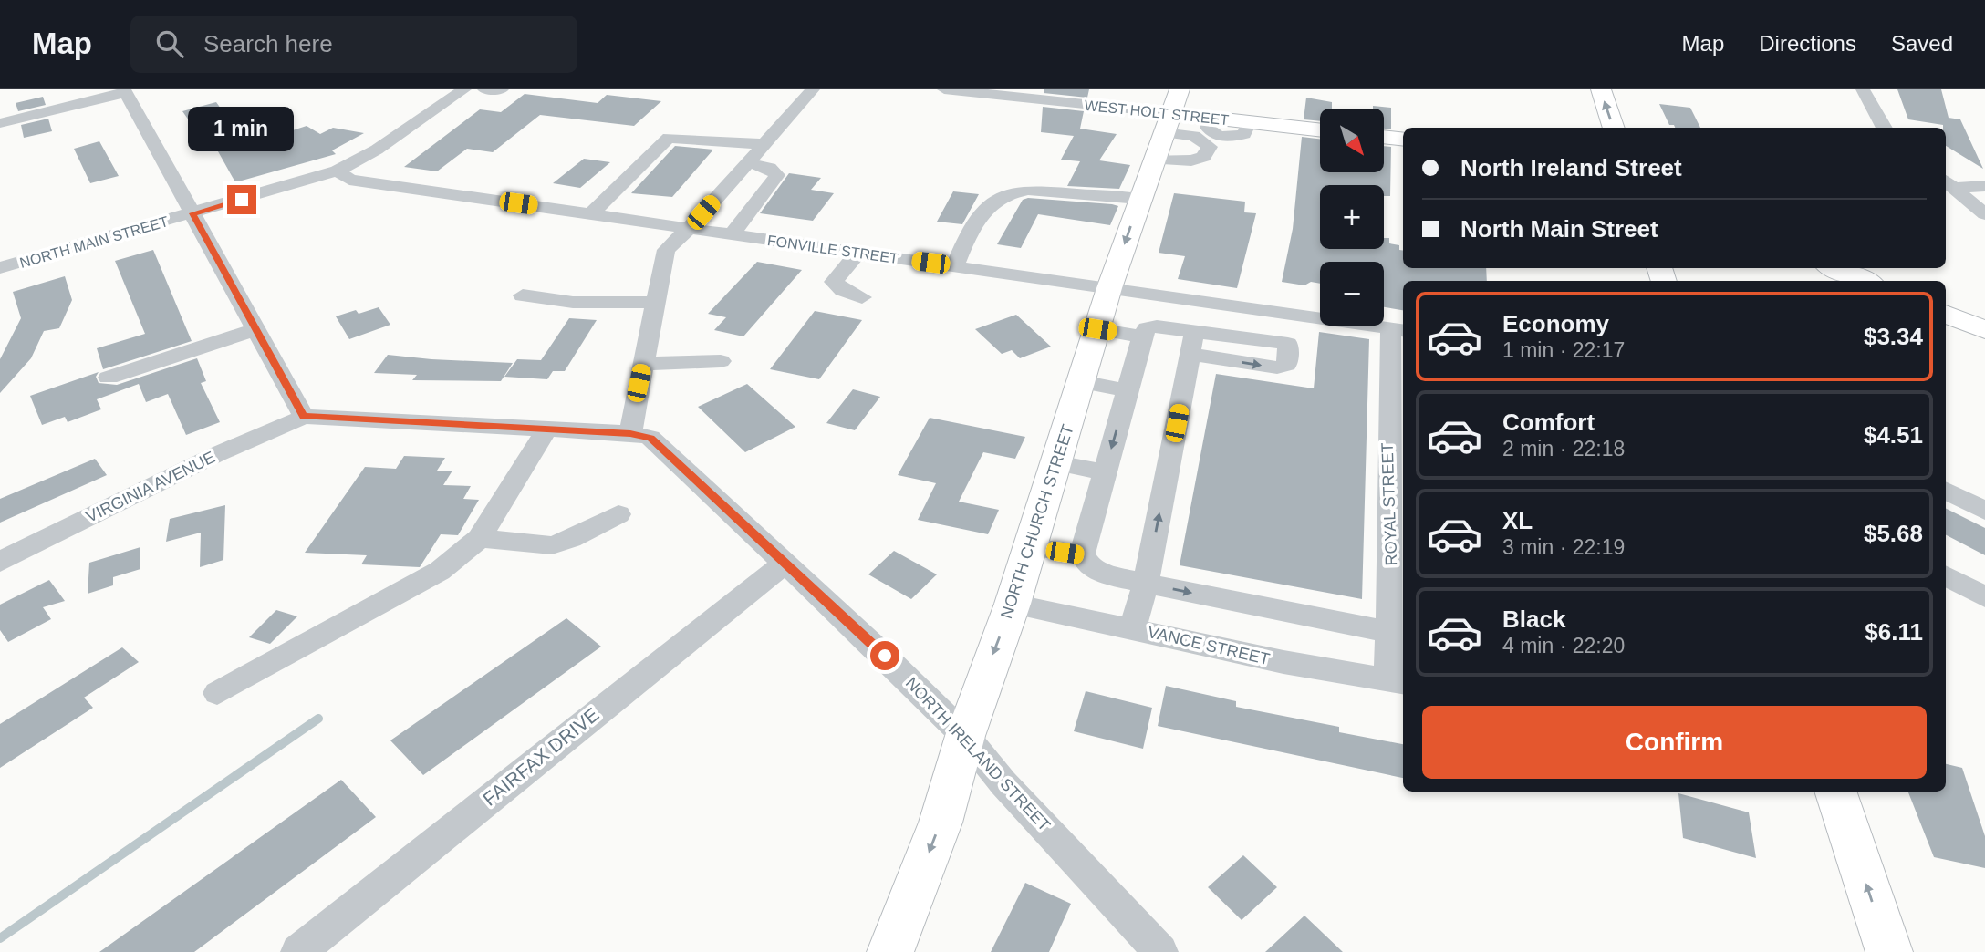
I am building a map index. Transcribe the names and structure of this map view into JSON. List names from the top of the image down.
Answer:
{
  "streets": {
    "main road": ["WEST HOLT STREET", "NORTH CHURCH STREET"],
    "street": [
      "NORTH MAIN STREET",
      "FONVILLE STREET",
      "VIRGINIA AVENUE",
      "ROYAL STREET",
      "VANCE STREET",
      "NORTH IRELAND STREET",
      "FAIRFAX DRIVE"
    ]
  },
  "crossings": [
    ["WEST HOLT STREET", "NORTH CHURCH STREET"],
    ["NORTH MAIN STREET", "FONVILLE STREET"],
    ["FONVILLE STREET", "ROYAL STREET"],
    ["FONVILLE STREET", "NORTH CHURCH STREET"],
    ["VIRGINIA AVENUE", "NORTH IRELAND STREET"],
    ["ROYAL STREET", "VANCE STREET"],
    ["NORTH CHURCH STREET", "VANCE STREET"],
    ["NORTH CHURCH STREET", "NORTH IRELAND STREET"],
    ["NORTH IRELAND STREET", "FAIRFAX DRIVE"]
  ],
  "one_way": ["NORTH CHURCH STREET"],
  "north": "bottom right",
  "page": {
    "header": "Map",
    "search": "Search here",
    "nav": ["Map", "Directions", "Saved"],
    "bubble": "1 min",
    "map_buttons": ["+", "−"],
    "banner": ["North Ireland Street", "North Main Street"],
    "list": [
      {
        "name": "Economy",
        "note": "1 min · 22:17",
        "value": "$3.34"
      },
      {
        "name": "Comfort",
        "note": "2 min · 22:18",
        "value": "$4.51"
      },
      {
        "name": "XL",
        "note": "3 min · 22:19",
        "value": "$5.68"
      },
      {
        "name": "Black",
        "note": "4 min · 22:20",
        "value": "$6.11"
      }
    ],
    "buttons": "Confirm"
  }
}
